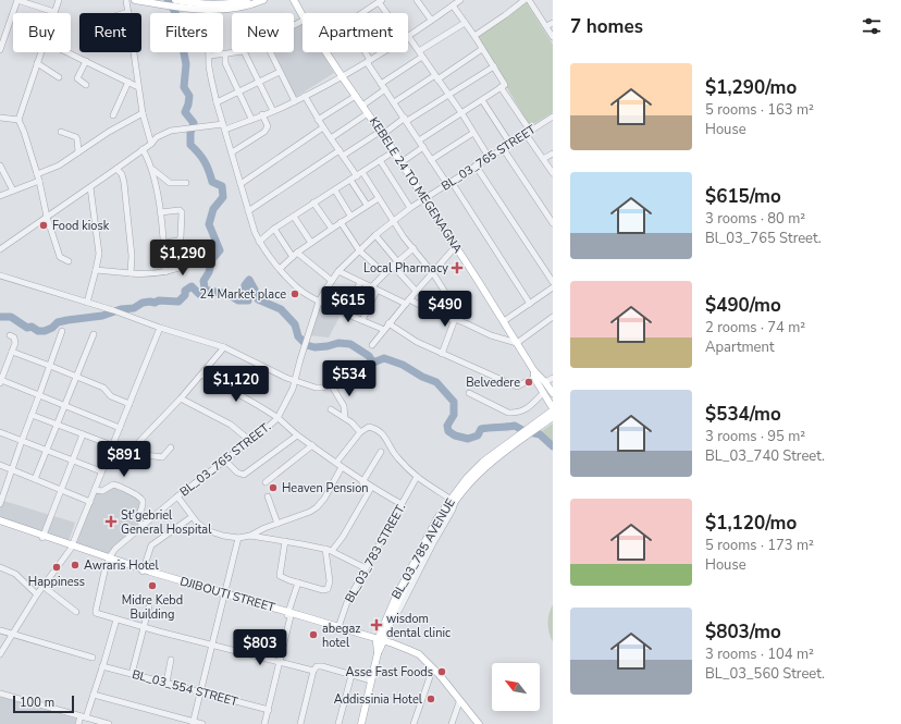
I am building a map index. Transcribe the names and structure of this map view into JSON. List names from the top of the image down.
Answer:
{
  "streets": {
    "main road": ["KEBELE 24 TO MEGENAGNA", "BL_03_785 AVENUE", "DJIBOUTI STREET"],
    "street": [
      "BL_03_765 STREET",
      "BL_03_765 STREET.",
      "BL_03_783 STREET.",
      "BL_03_554 STREET"
    ]
  },
  "crossings": [
    ["BL_03_765 STREET", "KEBELE 24 TO MEGENAGNA"],
    ["BL_03_765 STREET", "BL_03_765 STREET."],
    ["KEBELE 24 TO MEGENAGNA", "BL_03_765 STREET."],
    ["BL_03_765 STREET.", "DJIBOUTI STREET"],
    ["BL_03_785 AVENUE", "DJIBOUTI STREET"],
    ["BL_03_783 STREET.", "DJIBOUTI STREET"]
  ],
  "places": {
    "other": [
      "Food kiosk",
      "24 Market place",
      "Belvedere",
      "Heaven Pension",
      "Awraris Hotel",
      "Happiness",
      "Midre Kebd Building",
      "abegaz hotel",
      "Asse Fast Foods",
      "Addissinia Hotel"
    ],
    "health": ["Local Pharmacy", "St'gebriel General Hospital", "wisdom dental clinic"]
  },
  "scale_bar": "100 m",
  "north": "top left",
  "page": {
    "heading": "7 homes",
    "chip": [
      "Buy",
      "Rent",
      "Filters",
      "New",
      "Apartment"
    ],
    "list": [
      {
        "name": "$1,290/mo",
        "note": "5 rooms · 163 m² · House"
      },
      {
        "name": "$615/mo",
        "note": "3 rooms · 80 m² · Bl_03_765 Street."
      },
      {
        "name": "$490/mo",
        "note": "2 rooms · 74 m² · Apartment"
      },
      {
        "name": "$534/mo",
        "note": "3 rooms · 95 m² · BL_03_740 Street."
      },
      {
        "name": "$1,120/mo",
        "note": "5 rooms · 173 m² · House"
      },
      {
        "name": "$803/mo",
        "note": "3 rooms · 104 m² · BL_03_560 Street."
      }
    ],
    "price": [
      "$1,290",
      "$615",
      "$490",
      "$534",
      "$1,120",
      "$891",
      "$803"
    ],
    "scale": "100 m"
  }
}
